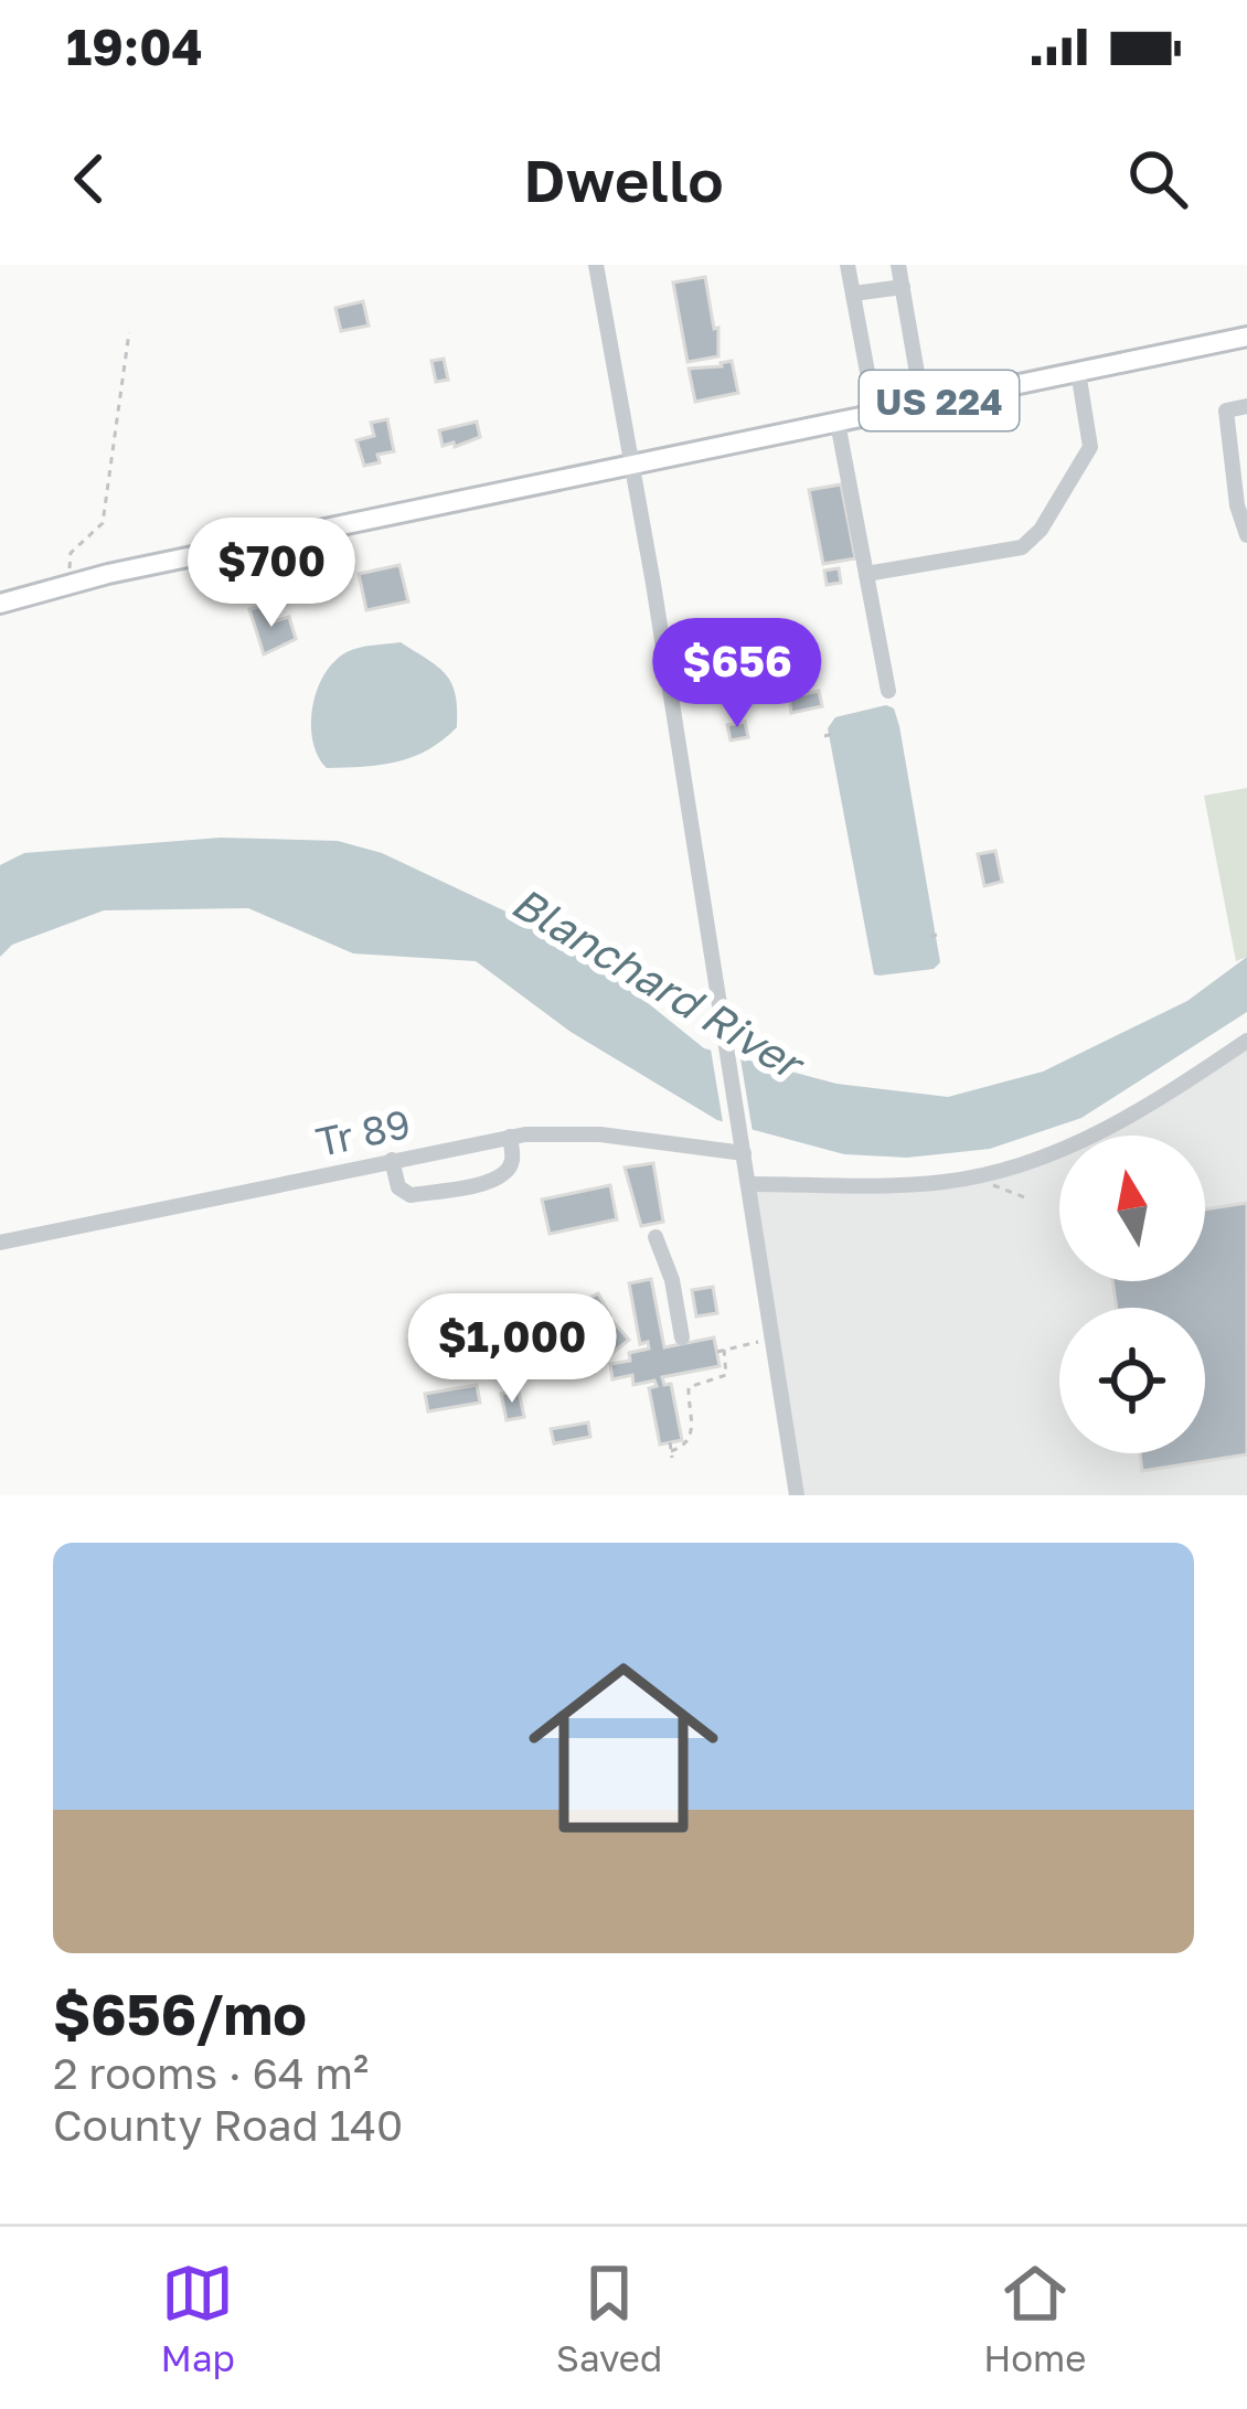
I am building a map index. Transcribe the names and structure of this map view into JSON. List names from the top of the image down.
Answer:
{
  "streets": {
    "main road": ["US 224"],
    "street": ["Tr 89"]
  },
  "water": ["Blanchard River"],
  "north": "top",
  "page": {
    "status": "19:04",
    "header": "Dwello",
    "price": ["$700", "$656", "$1,000"],
    "list": [
      {
        "name": "$656/mo",
        "note": "2 rooms · 64 m² · County Road 140"
      }
    ],
    "tabs": ["Map", "Saved", "Home"]
  }
}
